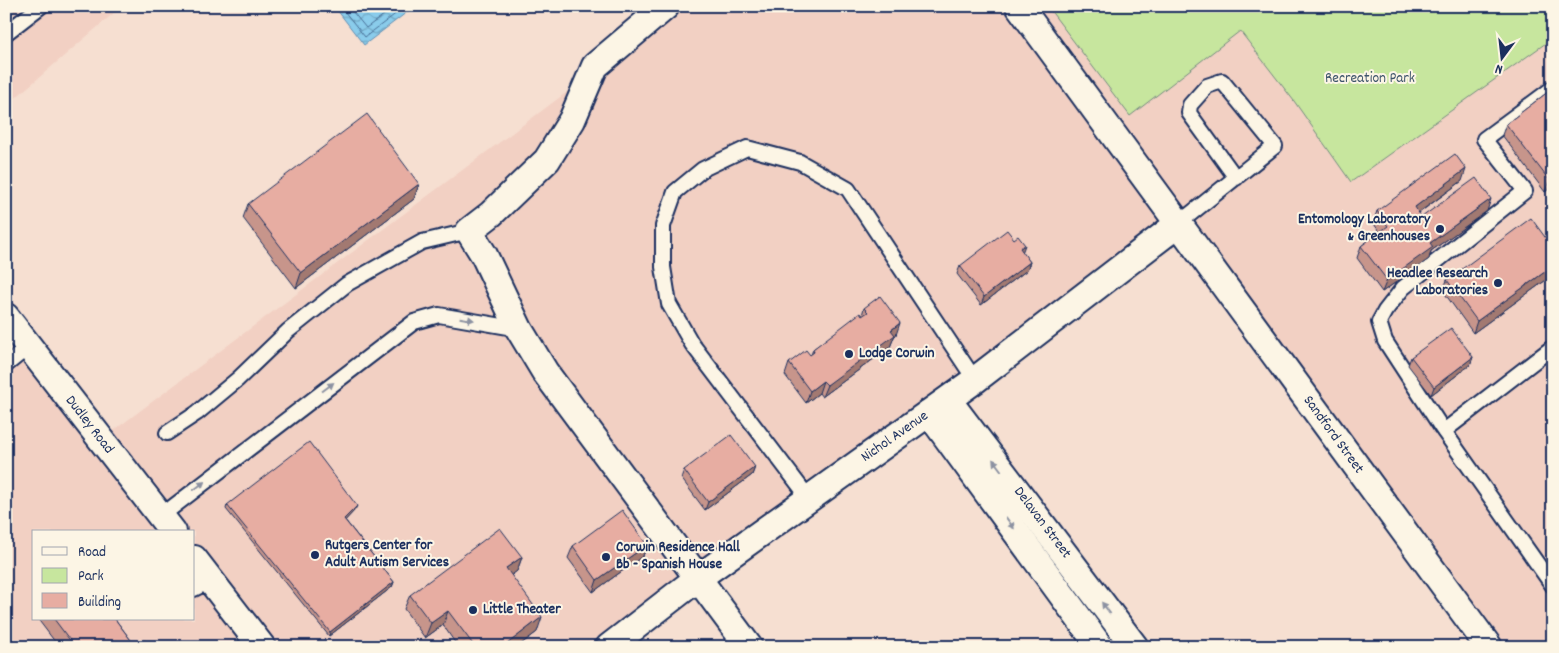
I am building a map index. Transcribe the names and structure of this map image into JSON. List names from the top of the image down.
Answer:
{
  "streets": {
    "street": [
      "Dudley Road",
      "Sandford Street",
      "Nichol Avenue",
      "Delavan Street"
    ]
  },
  "crossings": [
    ["Sandford Street", "Nichol Avenue"],
    ["Nichol Avenue", "Delavan Street"]
  ],
  "parks": ["Recreation Park"],
  "places": [
    "Entomology Laboratory & Greenhouses",
    "Headlee Research Laboratories",
    "Lodge Corwin",
    "Rutgers Center for Adult Autism Services",
    "Corwin Residence Hall Bb - Spanish House",
    "Little Theater"
  ],
  "legend": ["Road", "Park", "Building"],
  "north": "bottom"
}
